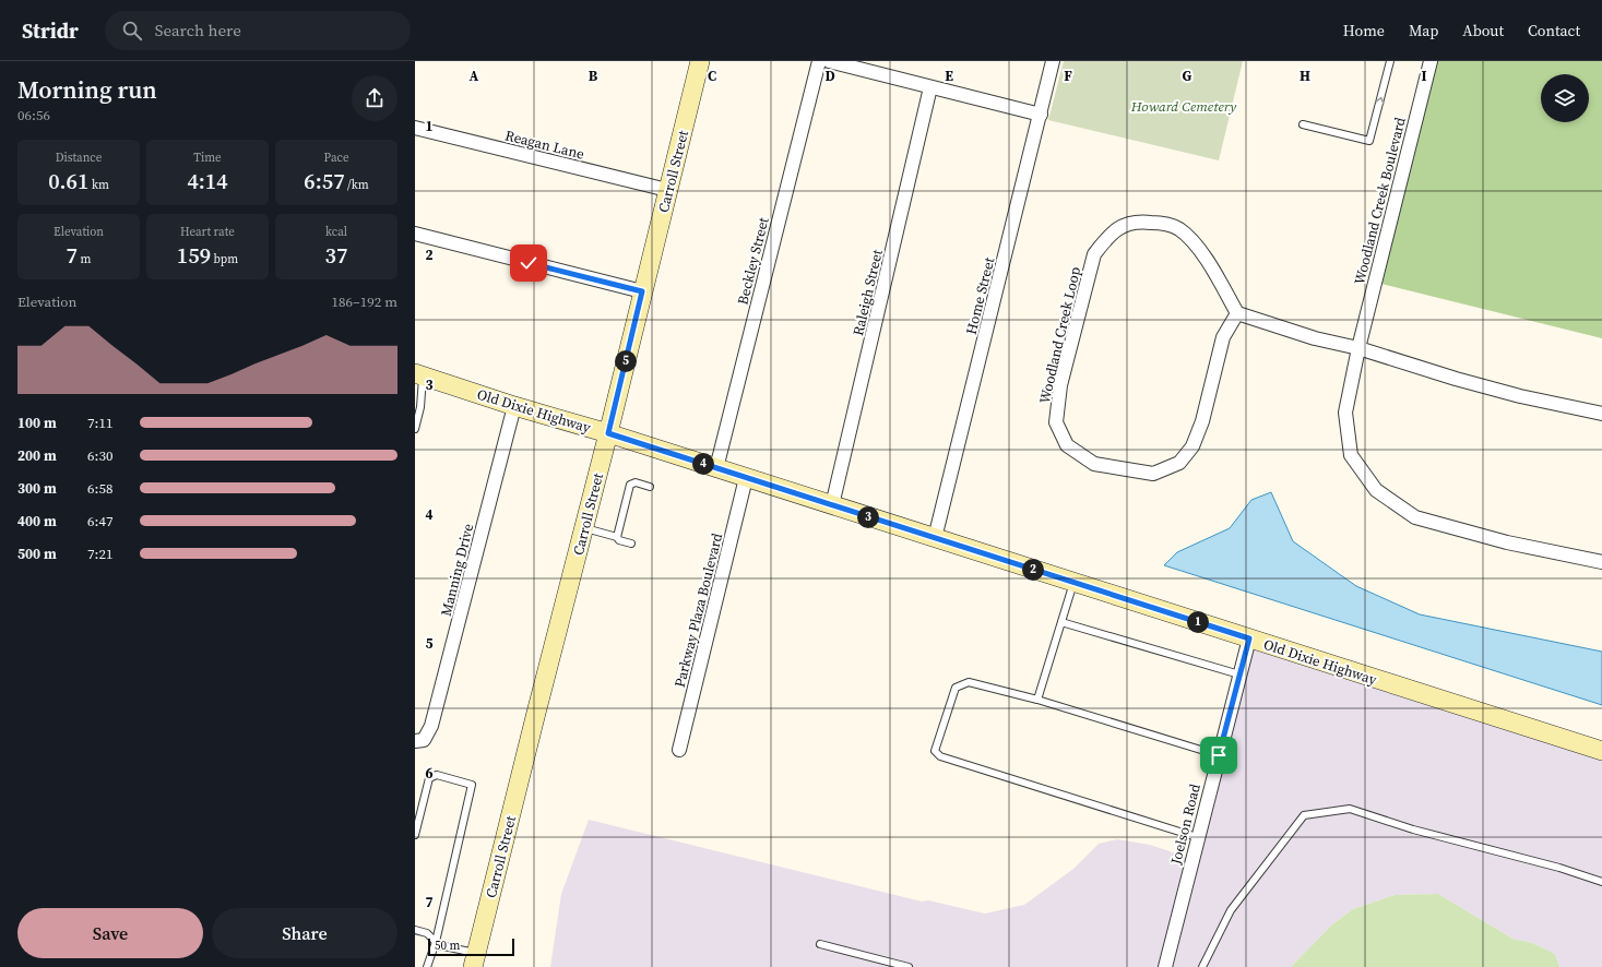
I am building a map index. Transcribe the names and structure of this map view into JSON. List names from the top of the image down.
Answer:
{
  "streets": {
    "street": [
      "Reagan Lane",
      "Carroll Street",
      "Woodland Creek Boulevard",
      "Beckley Street",
      "Raleigh Street",
      "Home Street",
      "Woodland Creek Loop",
      "Old Dixie Highway",
      "Manning Drive",
      "Parkway Plaza Boulevard",
      "Joelson Road"
    ]
  },
  "crossings": [
    ["Reagan Lane", "Carroll Street"],
    ["Carroll Street", "Old Dixie Highway"],
    ["Beckley Street", "Old Dixie Highway"],
    ["Raleigh Street", "Old Dixie Highway"],
    ["Home Street", "Old Dixie Highway"],
    ["Old Dixie Highway", "Manning Drive"],
    ["Old Dixie Highway", "Parkway Plaza Boulevard"],
    ["Old Dixie Highway", "Joelson Road"]
  ],
  "parks": ["Howard Cemetery"],
  "scale_bar": "50 m",
  "page": {
    "header": "Stridr",
    "search": "Search here",
    "nav": [
      "Home",
      "Map",
      "About",
      "Contact"
    ],
    "heading": ["Morning run", "06:56"],
    "stats": [
      ["Distance", "0.61 km"],
      ["Time", "4:14"],
      ["Pace", "6:57 /km"],
      ["Elevation", "7 m"],
      ["Heart rate", "159 bpm"],
      ["kcal", "37"]
    ],
    "chart": ["Elevation", "186–192 m"],
    "pins": [
      "5",
      "4",
      "3",
      "2",
      "1"
    ],
    "list": [
      {
        "name": "100 m",
        "note": "7:11"
      },
      {
        "name": "200 m",
        "note": "6:30"
      },
      {
        "name": "300 m",
        "note": "6:58"
      },
      {
        "name": "400 m",
        "note": "6:47"
      },
      {
        "name": "500 m",
        "note": "7:21"
      }
    ],
    "buttons": ["Save", "Share"],
    "scale": "50 m"
  },
  "grid": {
    "columns": [
      "A",
      "B",
      "C",
      "D",
      "E",
      "F",
      "G",
      "H",
      "I"
    ],
    "rows": [
      "1",
      "2",
      "3",
      "4",
      "5",
      "6",
      "7"
    ]
  }
}
